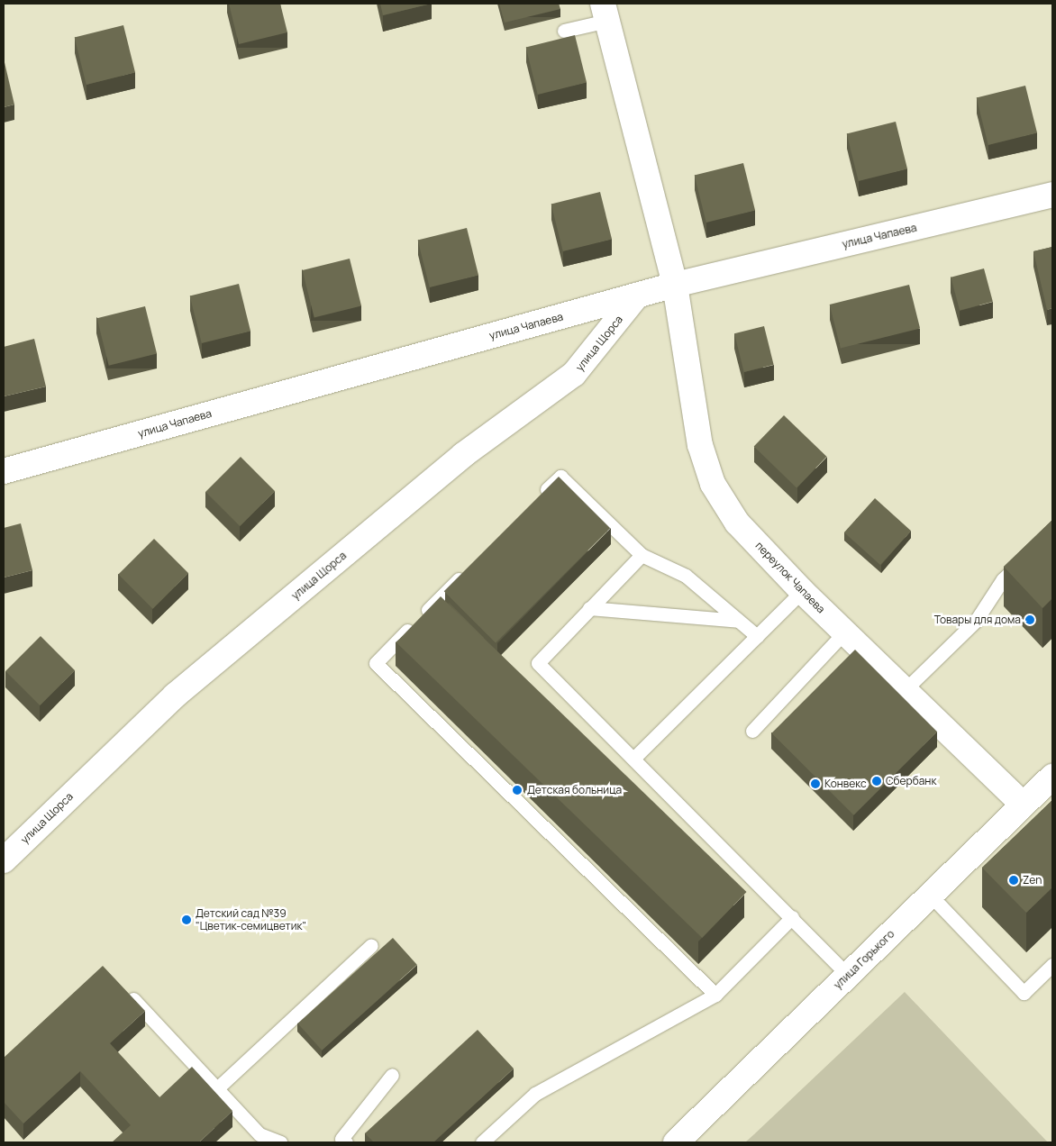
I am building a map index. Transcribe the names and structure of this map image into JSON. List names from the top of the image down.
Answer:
{
  "streets": {
    "street": [
      "улица Чапаева",
      "улица Щорса",
      "переулок Чапаева",
      "улица Горького"
    ]
  },
  "crossings": [
    ["улица Чапаева", "улица Щорса"],
    ["улица Чапаева", "переулок Чапаева"],
    ["переулок Чапаева", "улица Горького"]
  ],
  "places": [
    "Товары для дома",
    "Сбербанк",
    "Конвекс",
    "Детская больница",
    "Zen",
    "Детский сад №39 \"Цветик-семицветик\""
  ]
}
